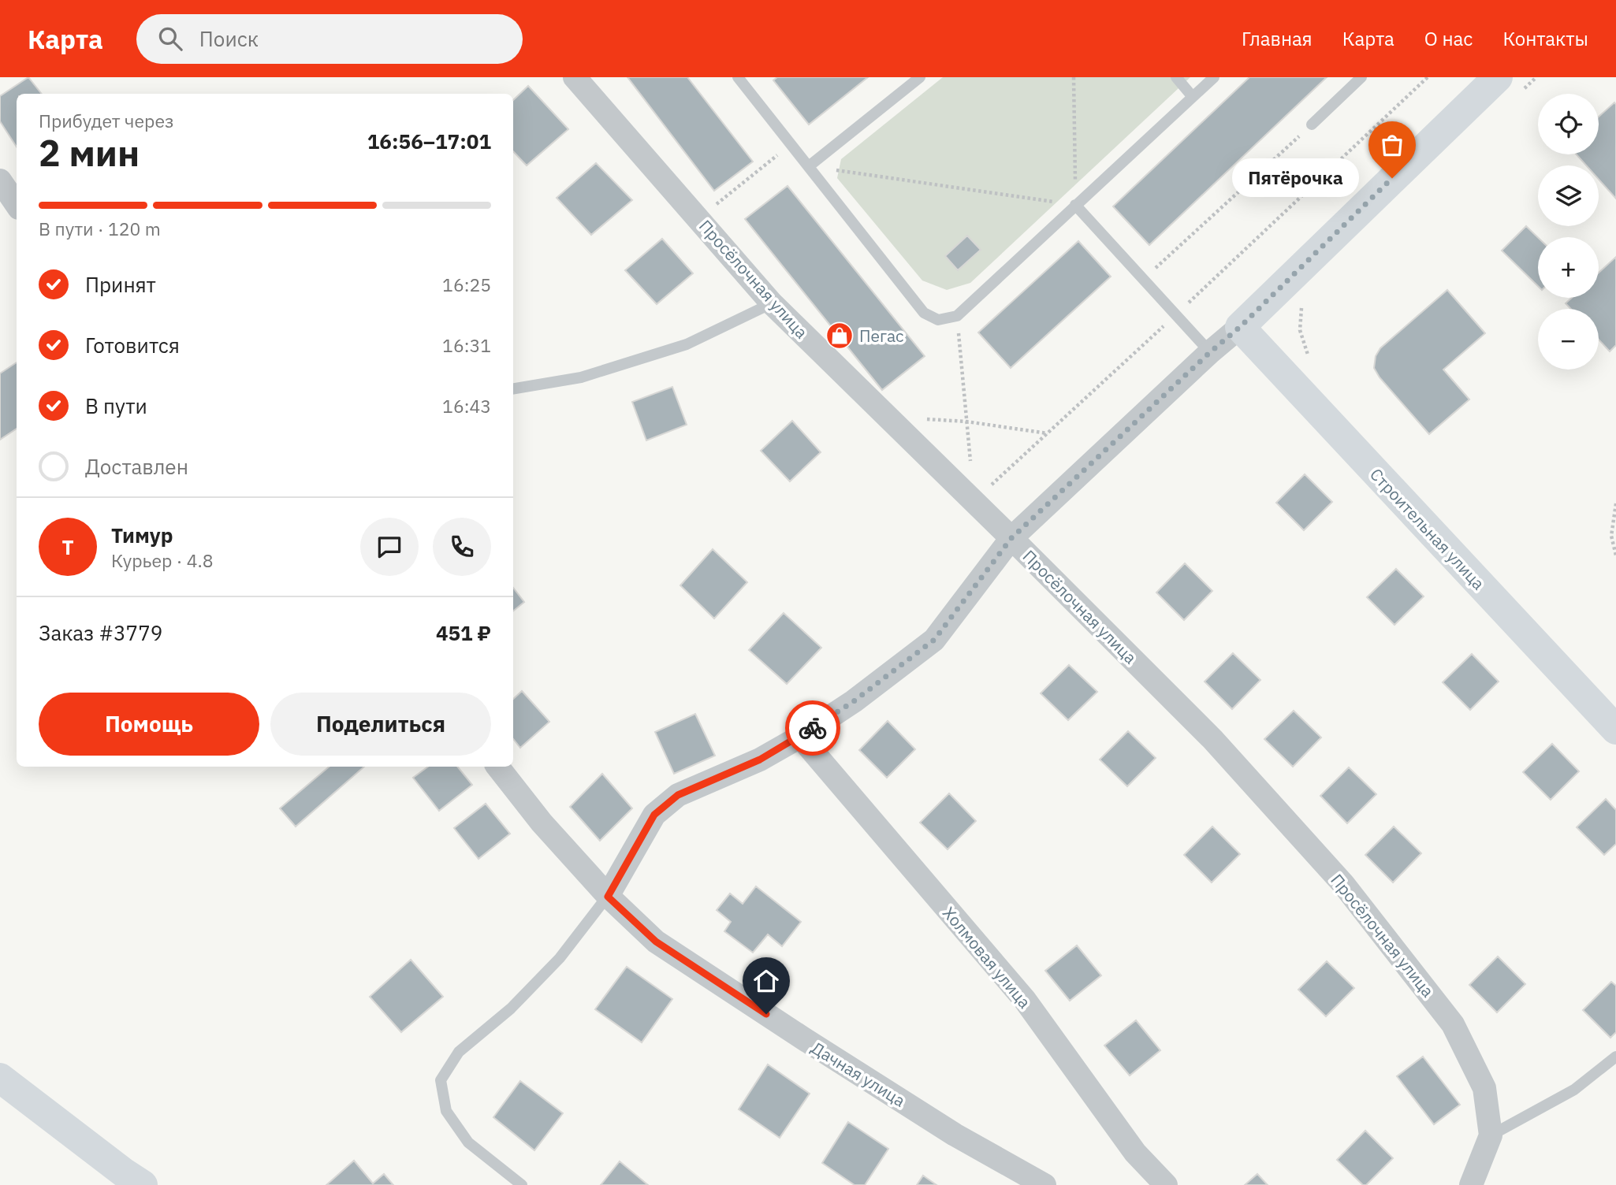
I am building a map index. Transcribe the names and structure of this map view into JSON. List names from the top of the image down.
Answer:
{
  "streets": {
    "street": [
      "Просёлочная улица",
      "Строительная улица",
      "Холмовая улица",
      "Дачная улица"
    ]
  },
  "places": {
    "other": ["Пятёрочка"],
    "shop": ["Пегас"]
  },
  "page": {
    "header": "Карта",
    "search": "Поиск",
    "nav": [
      "Главная",
      "Карта",
      "О нас",
      "Контакты"
    ],
    "map_buttons": ["+", "−"],
    "heading": ["2 мин", "Прибудет через", "16:56–17:01"],
    "panel": [
      "Тимур",
      "Курьер · 4.8",
      "Заказ #3779",
      "451 ₽"
    ],
    "bubble": "Пятёрочка",
    "bar": "В пути · 120 m",
    "list": [
      ["Принят", "16:25"],
      ["Готовится", "16:31"],
      ["В пути", "16:43"],
      "Доставлен"
    ],
    "round": "Т",
    "buttons": ["Помощь", "Поделиться"]
  }
}
